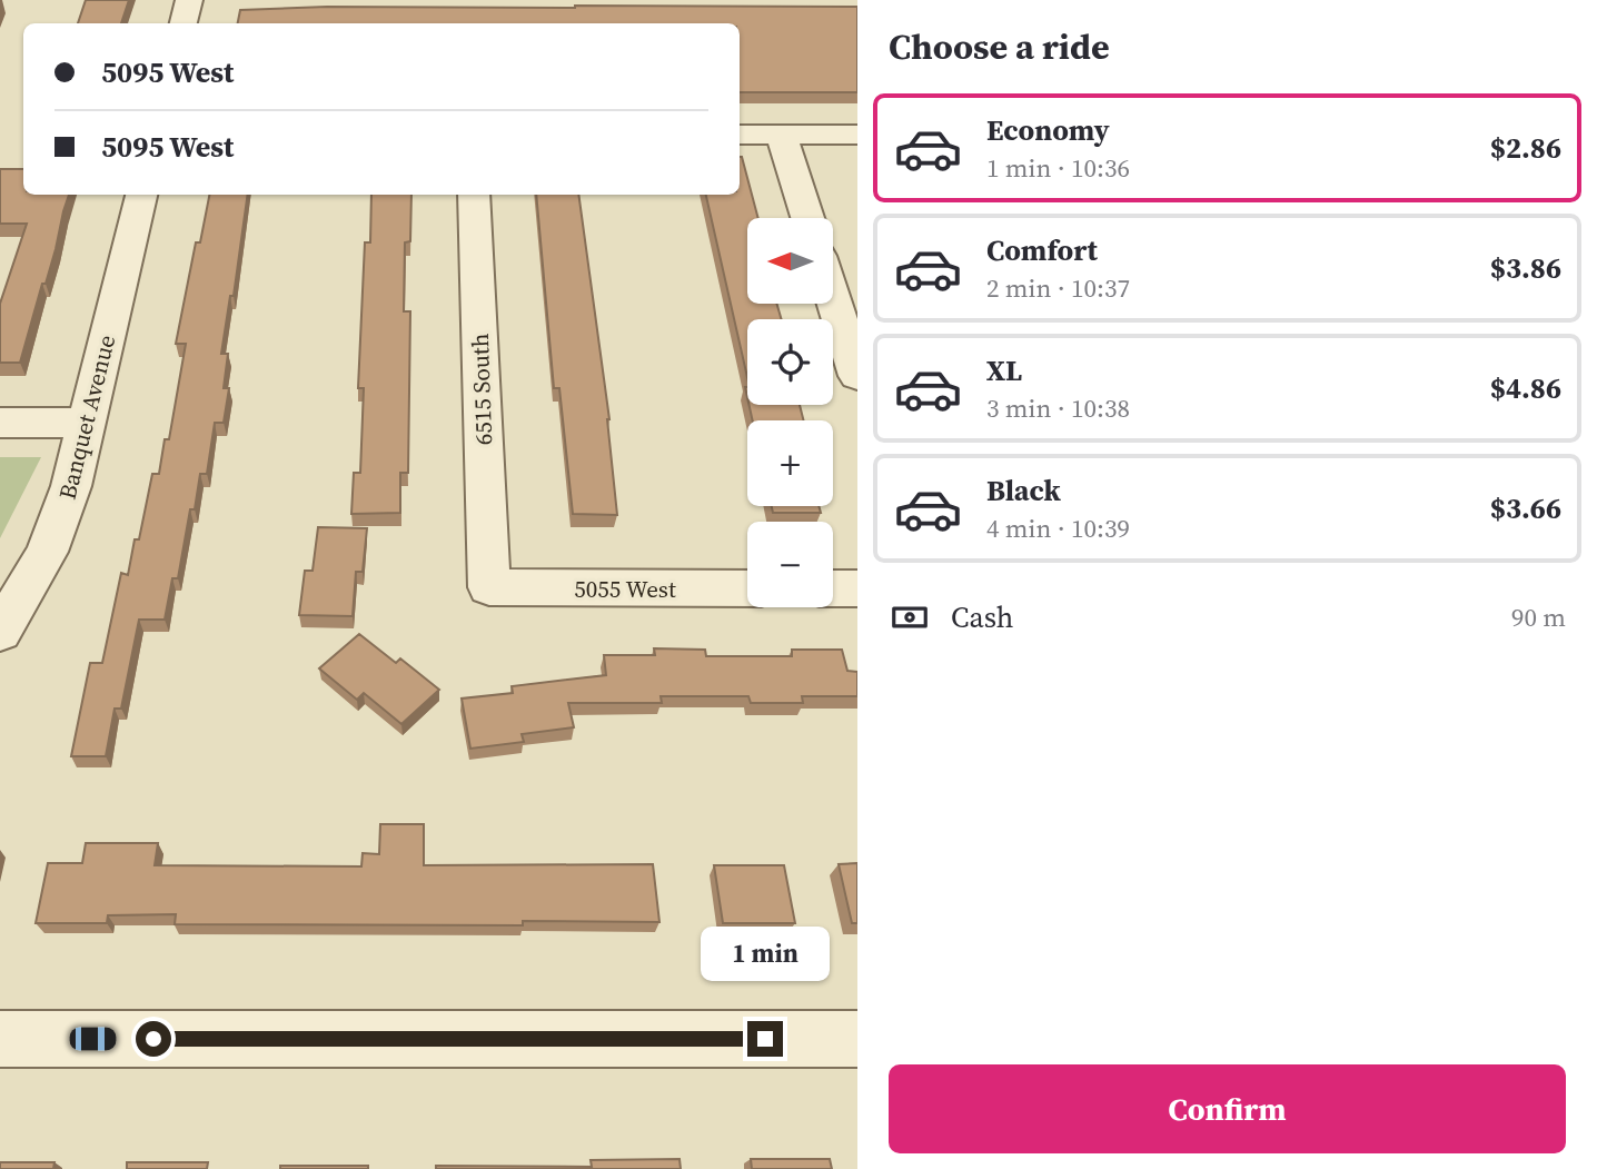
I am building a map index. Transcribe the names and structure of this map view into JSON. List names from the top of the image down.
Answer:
{
  "streets": {
    "street": ["6515 South", "Banquet Avenue", "5055 West"]
  },
  "crossings": [
    ["6515 South", "5055 West"]
  ],
  "north": "left",
  "page": {
    "heading": "Choose a ride",
    "banner": ["5095 West", "5095 West"],
    "list": [
      {
        "name": "Economy",
        "note": "1 min · 10:36",
        "value": "$2.86"
      },
      {
        "name": "Comfort",
        "note": "2 min · 10:37",
        "value": "$3.86"
      },
      {
        "name": "XL",
        "note": "3 min · 10:38",
        "value": "$4.86"
      },
      {
        "name": "Black",
        "note": "4 min · 10:39",
        "value": "$3.66"
      }
    ],
    "map_buttons": ["+", "−"],
    "pay": ["Cash", "90 m"],
    "bubble": "1 min",
    "buttons": "Confirm"
  }
}
